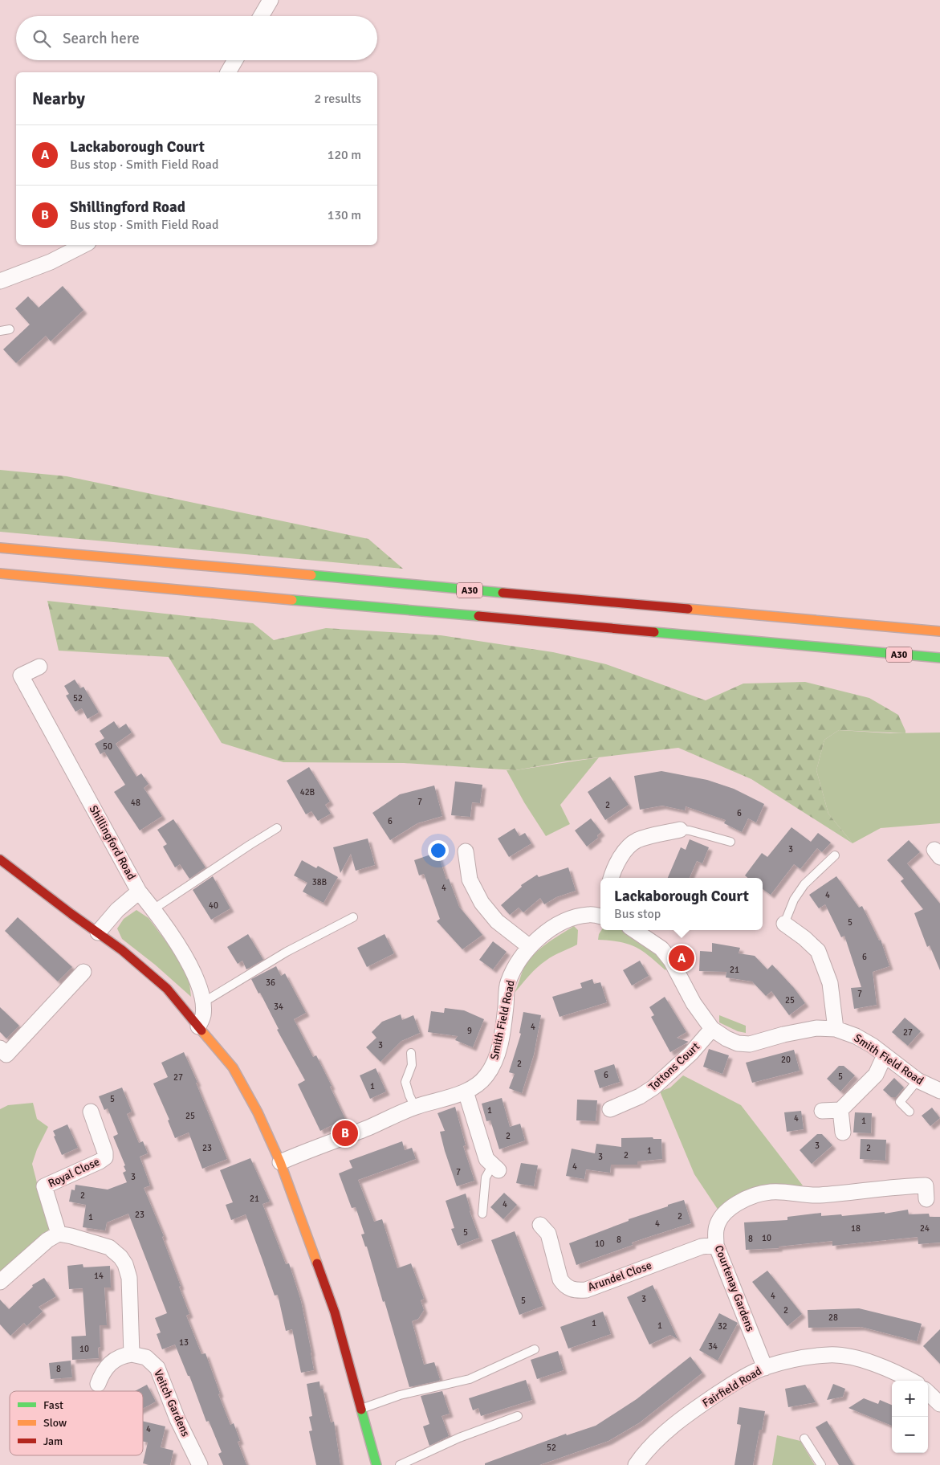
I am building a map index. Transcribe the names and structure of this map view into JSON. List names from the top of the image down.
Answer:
{
  "streets": {
    "main road": ["A30"],
    "street": [
      "Shillingford Road",
      "Smith Field Road",
      "Tottons Court",
      "Royal Close",
      "Arundel Close",
      "Courtenay Gardens",
      "Fairfield Road",
      "Veitch Gardens"
    ]
  },
  "crossings": [
    ["Smith Field Road", "Tottons Court"],
    ["Arundel Close", "Courtenay Gardens"],
    ["Courtenay Gardens", "Fairfield Road"]
  ],
  "house_numbers": [
    "52",
    "50",
    "42B",
    "7",
    "48",
    "2",
    "6",
    "6",
    "3",
    "38B",
    "4",
    "4",
    "40",
    "5",
    "6",
    "21",
    "36",
    "7",
    "25",
    "34",
    "4",
    "9",
    "27",
    "3",
    "20",
    "2",
    "6",
    "5",
    "27",
    "1",
    "5",
    "1",
    "25",
    "4",
    "1",
    "2",
    "3",
    "23",
    "2",
    "1",
    "2",
    "3",
    "4",
    "7",
    "3",
    "2",
    "21",
    "4",
    "23",
    "2",
    "1",
    "4",
    "18",
    "24",
    "5",
    "10",
    "8",
    "8",
    "10",
    "14",
    "4",
    "3",
    "5",
    "2",
    "28",
    "1",
    "1",
    "32",
    "13",
    "34",
    "10",
    "8",
    "4",
    "52"
  ],
  "legend": ["Fast", "Slow", "Jam"],
  "page": {
    "search": "Search here",
    "heading": ["Nearby", "2 results"],
    "list": [
      {
        "mark": "A",
        "name": "Lackaborough Court",
        "note": "Bus stop · Smith Field Road",
        "value": "120 m"
      },
      {
        "mark": "B",
        "name": "Shillingford Road",
        "note": "Bus stop · Smith Field Road",
        "value": "130 m"
      }
    ],
    "popup": ["Lackaborough Court", "Bus stop"],
    "pins": ["A", "B"],
    "map_buttons": ["+", "−"]
  }
}
